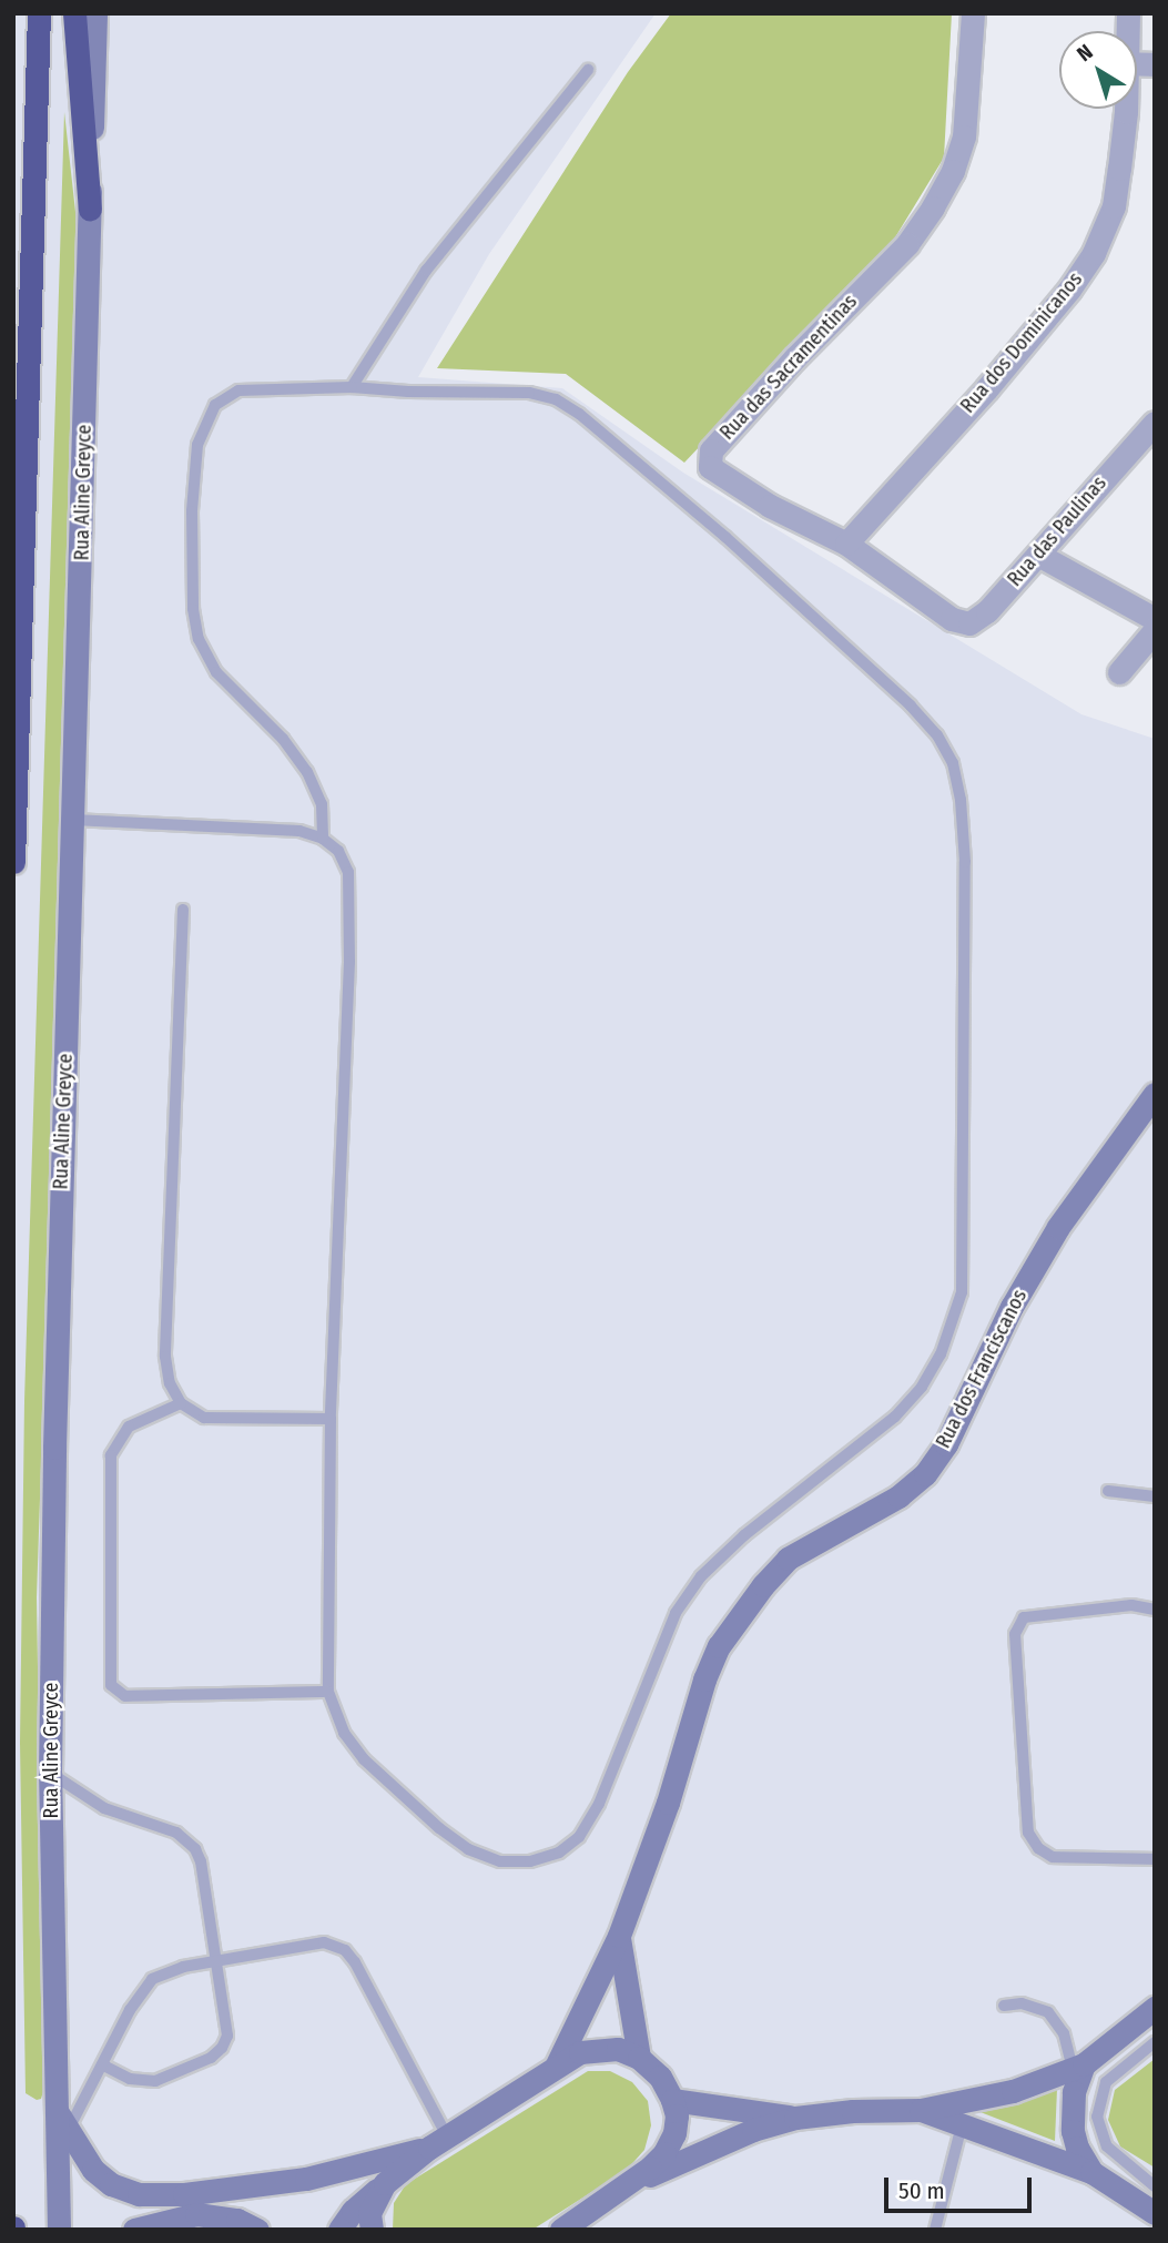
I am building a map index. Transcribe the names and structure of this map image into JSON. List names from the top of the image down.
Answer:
{
  "streets": {
    "main road": ["Rua Aline Greyce", "Rua dos Franciscanos"],
    "street": ["Rua dos Dominicanos", "Rua das Sacramentinas", "Rua das Paulinas"]
  },
  "crossings": [
    ["Rua dos Dominicanos", "Rua das Sacramentinas"],
    ["Rua das Sacramentinas", "Rua das Paulinas"]
  ],
  "scale_bar": "50 m",
  "north": "top left"
}
